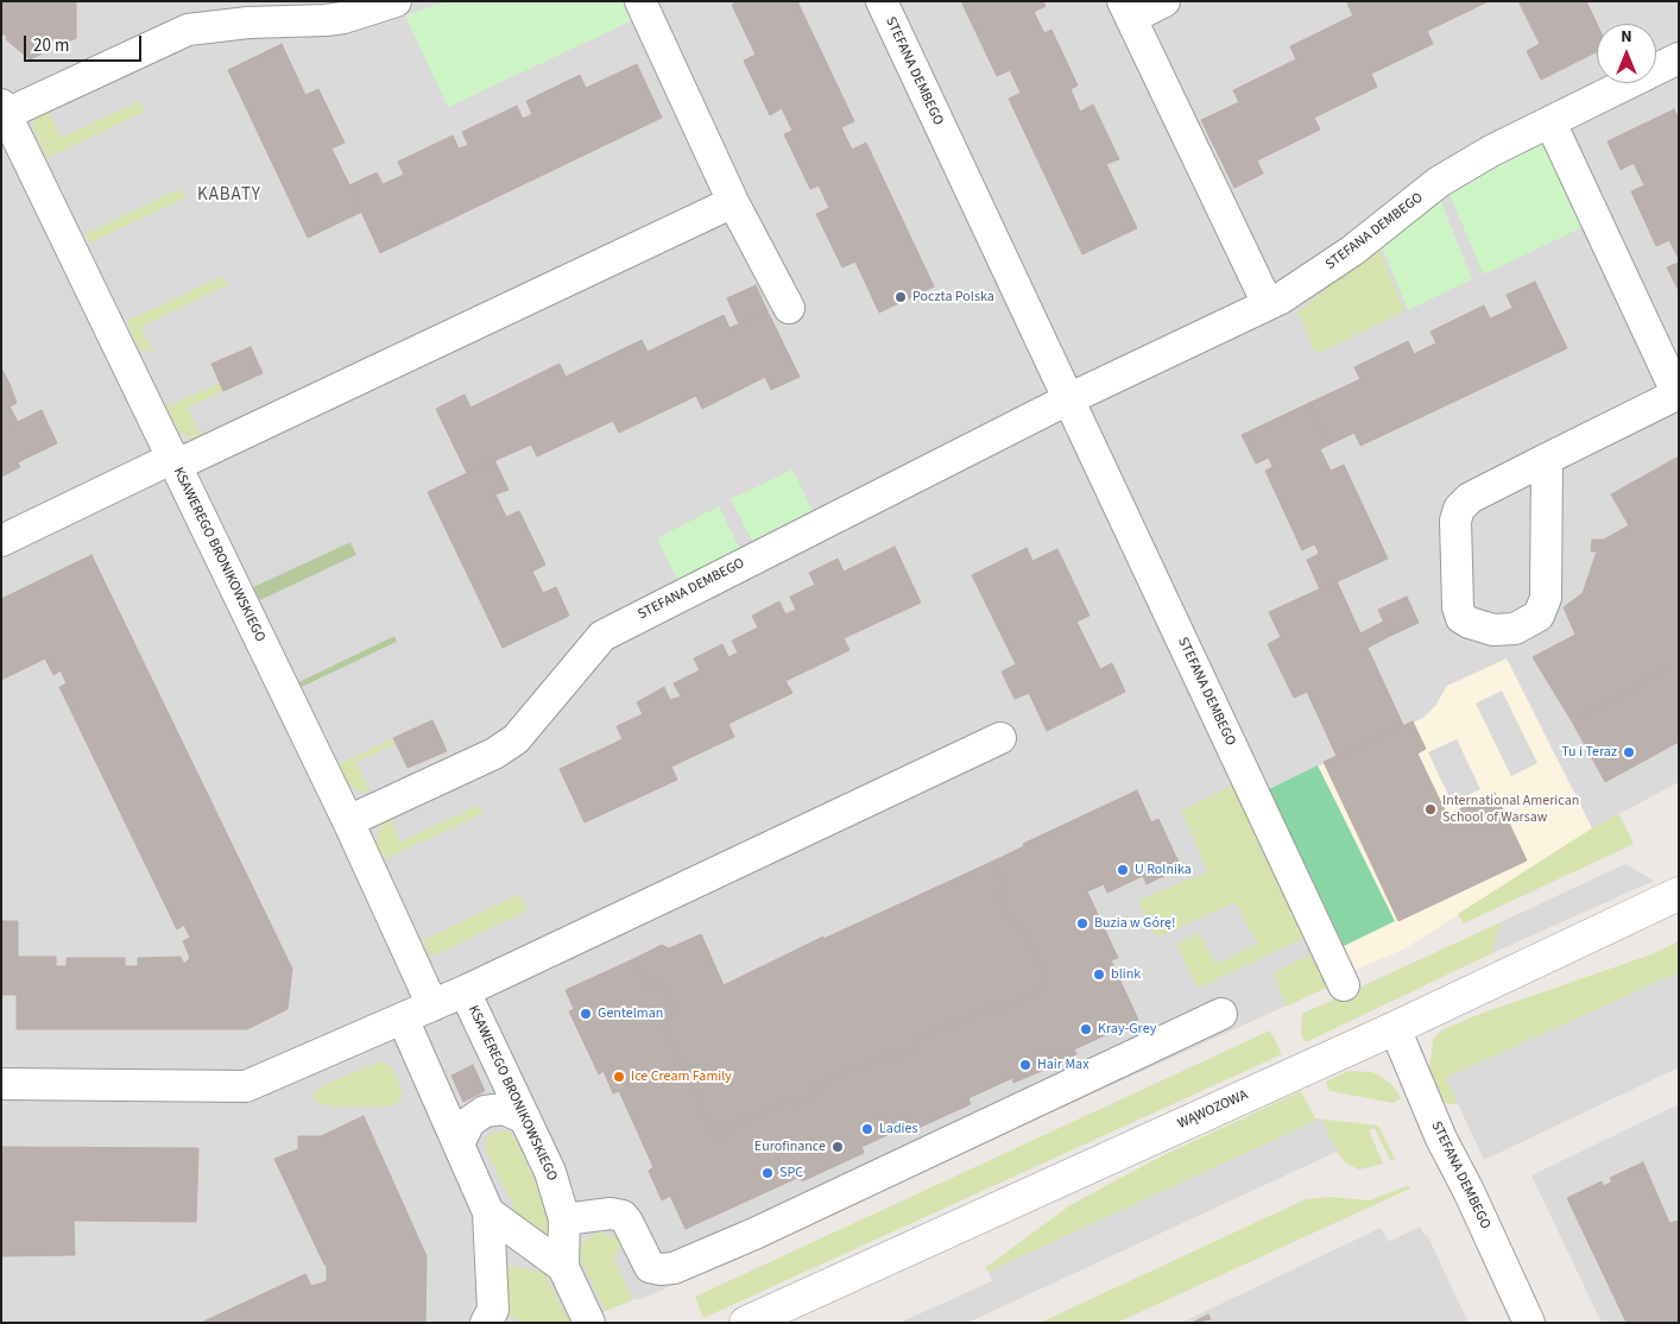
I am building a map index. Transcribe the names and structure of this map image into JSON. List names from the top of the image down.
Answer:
{
  "streets": {
    "street": ["STEFANA DEMBEGO", "KSAWEREGO BRONIKOWSKIEGO", "WĄWOZOWA"]
  },
  "crossings": [
    ["STEFANA DEMBEGO", "KSAWEREGO BRONIKOWSKIEGO"],
    ["STEFANA DEMBEGO", "WĄWOZOWA"]
  ],
  "districts": ["KABATY"],
  "places": [
    "Poczta Polska",
    "Tu i Teraz",
    "International American School of Warsaw",
    "U Rolnika",
    "Buzia w Górę!",
    "blink",
    "Gentelman",
    "Kray-Grey",
    "Hair Max",
    "Ice Cream Family",
    "Ladies",
    "Eurofinance",
    "SPC"
  ],
  "scale_bar": "20 m",
  "north": "top"
}
